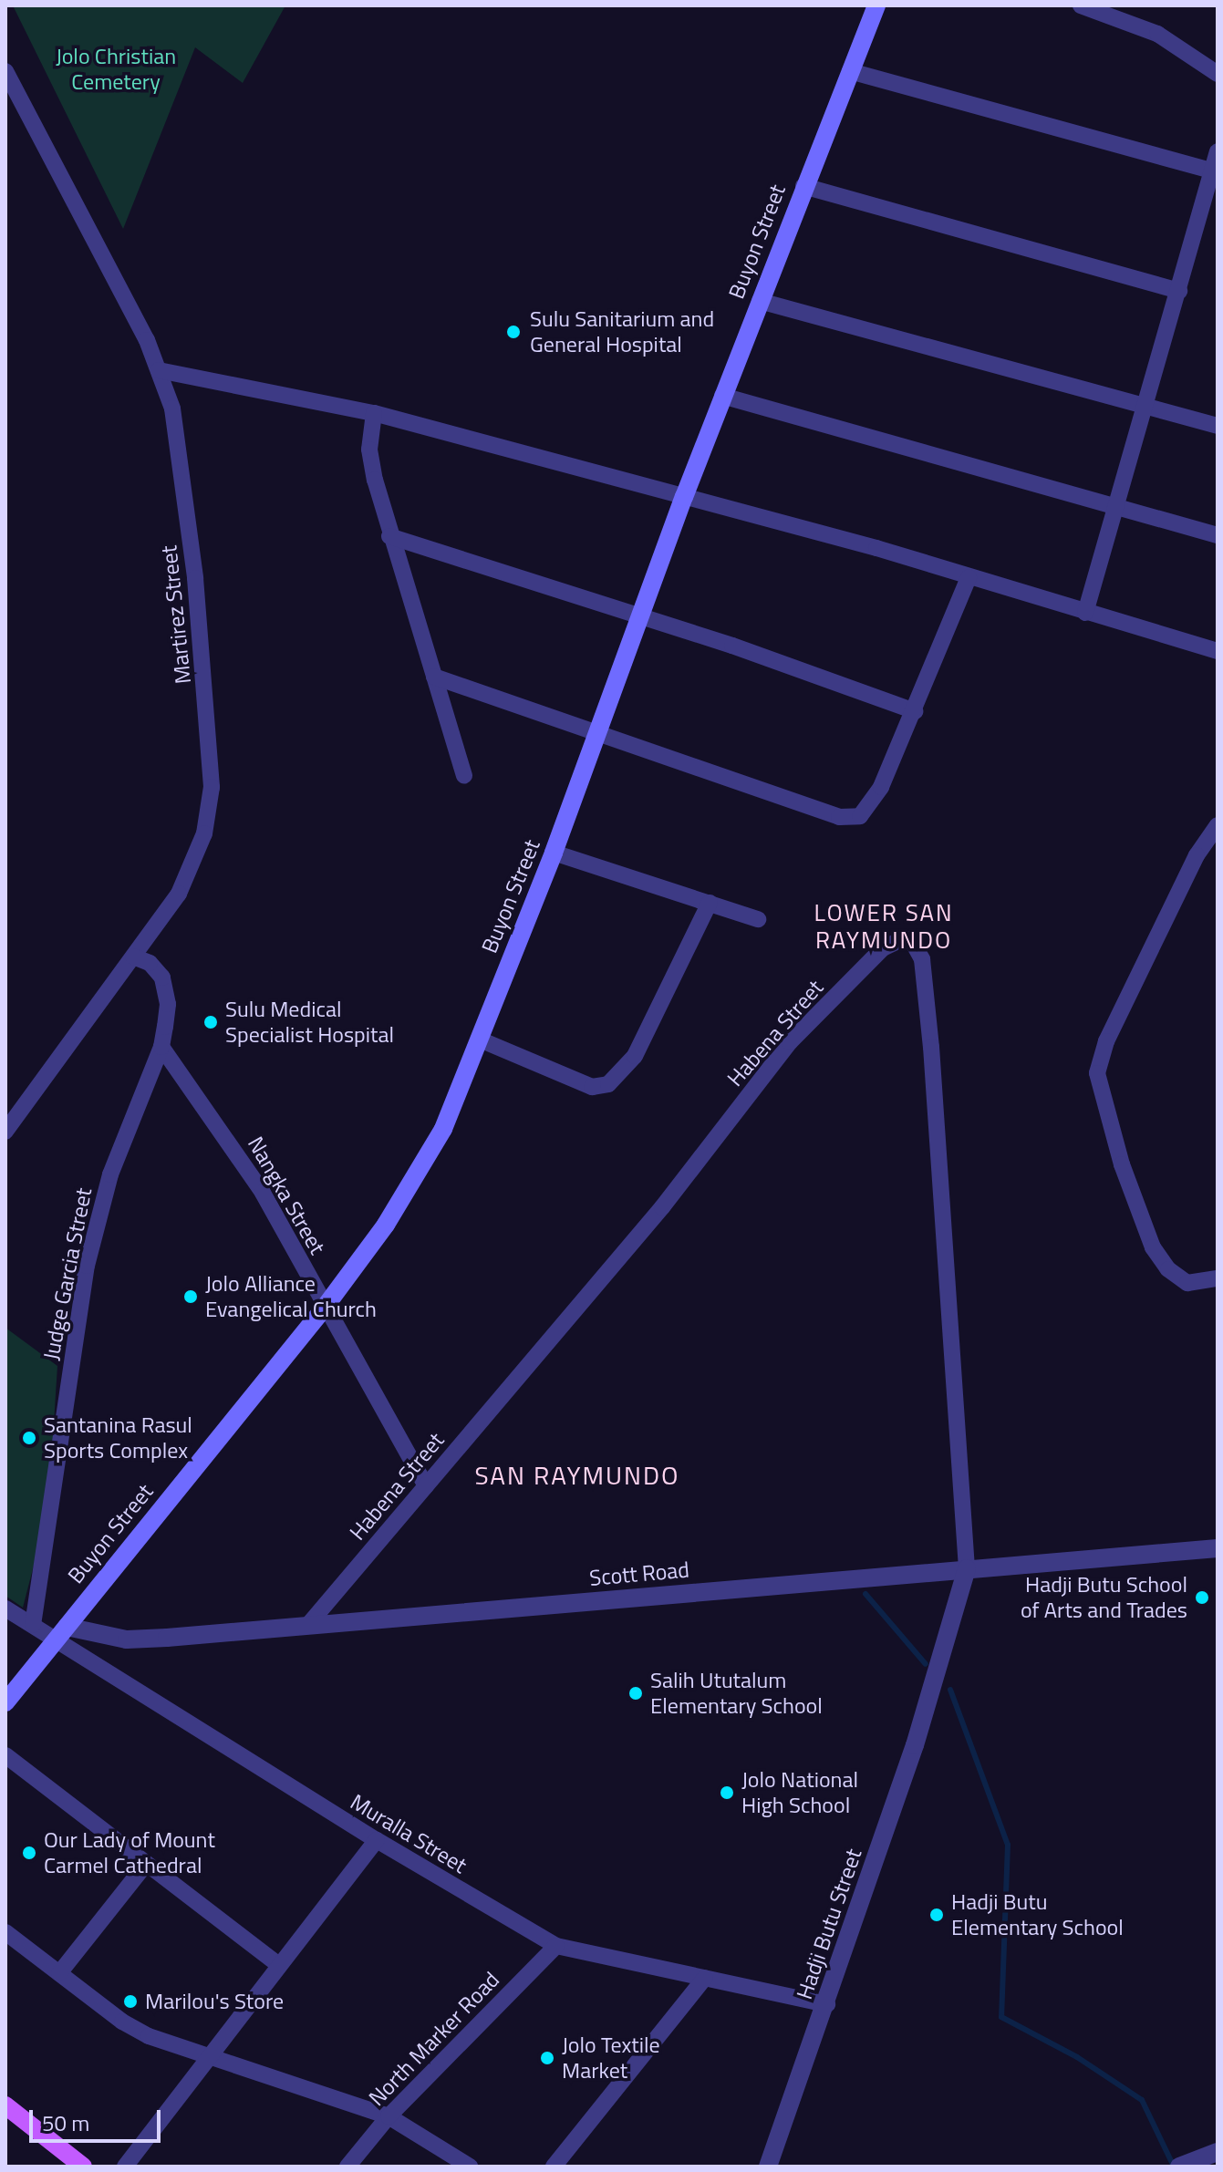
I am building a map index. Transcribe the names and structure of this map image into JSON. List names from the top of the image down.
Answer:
{
  "streets": {
    "main road": ["Buyon Street"],
    "street": [
      "Martirez Street",
      "Habena Street",
      "Nangka Street",
      "Judge Garcia Street",
      "Scott Road",
      "Muralla Street",
      "Hadji Butu Street",
      "North Marker Road"
    ]
  },
  "crossings": [
    ["Buyon Street", "Nangka Street"],
    ["Buyon Street", "Scott Road"],
    ["Buyon Street", "Muralla Street"],
    ["Martirez Street", "Judge Garcia Street"],
    ["Habena Street", "Nangka Street"],
    ["Habena Street", "Scott Road"],
    ["Habena Street", "Hadji Butu Street"],
    ["Nangka Street", "Judge Garcia Street"],
    ["Judge Garcia Street", "Muralla Street"],
    ["Scott Road", "Muralla Street"],
    ["Scott Road", "Hadji Butu Street"],
    ["Muralla Street", "Hadji Butu Street"],
    ["Muralla Street", "North Marker Road"]
  ],
  "districts": ["LOWER SAN RAYMUNDO", "SAN RAYMUNDO"],
  "parks": ["Jolo Christian Cemetery"],
  "places": [
    "Sulu Sanitarium and General Hospital",
    "Sulu Medical Specialist Hospital",
    "Jolo Alliance Evangelical Church",
    "Santanina Rasul Sports Complex",
    "Hadji Butu School of Arts and Trades",
    "Salih Ututalum Elementary School",
    "Jolo National High School",
    "Our Lady of Mount Carmel Cathedral",
    "Hadji Butu Elementary School",
    "Marilou's Store",
    "Jolo Textile Market"
  ],
  "scale_bar": "50 m"
}
